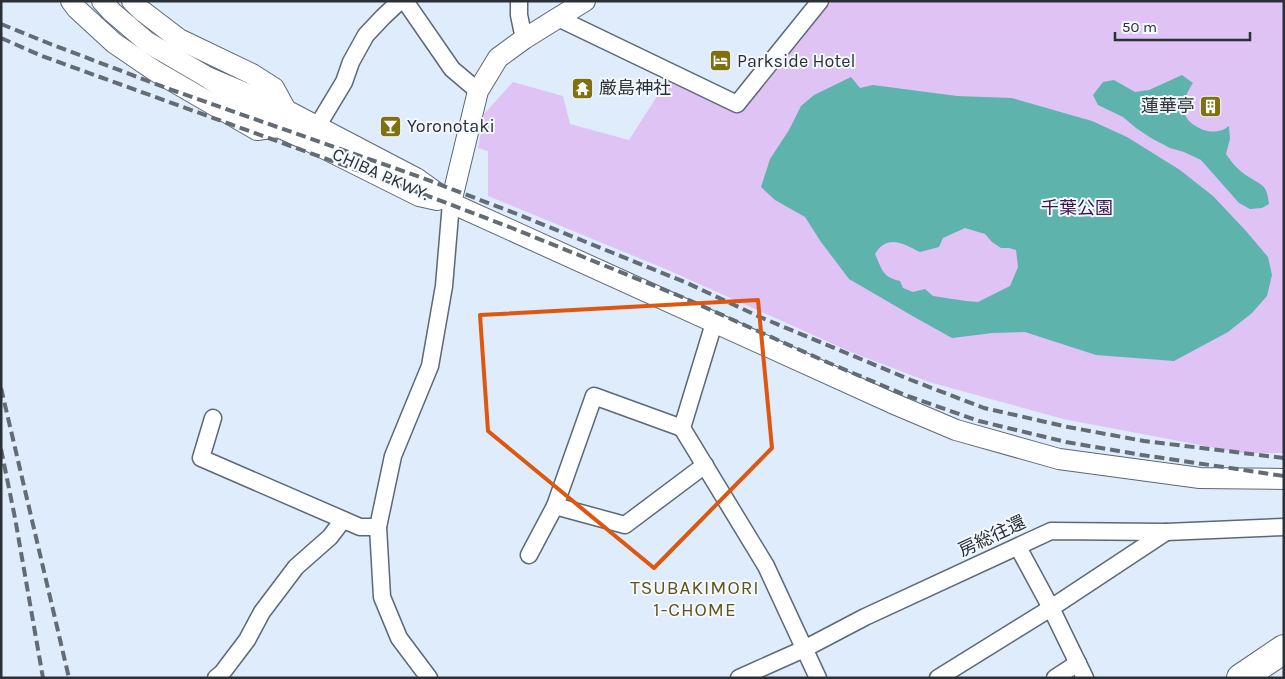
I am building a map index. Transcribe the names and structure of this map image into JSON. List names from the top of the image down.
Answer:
{
  "streets": {
    "street": ["CHIBA PKWY.", "房総往還"]
  },
  "districts": ["TSUBAKIMORI 1-CHOME"],
  "parks": ["千葉公園"],
  "places": {
    "hotel": ["Parkside Hotel"],
    "temple": ["厳島神社"],
    "building": ["蓮華亭"],
    "bar": ["Yoronotaki"]
  },
  "scale_bar": "50 m"
}
